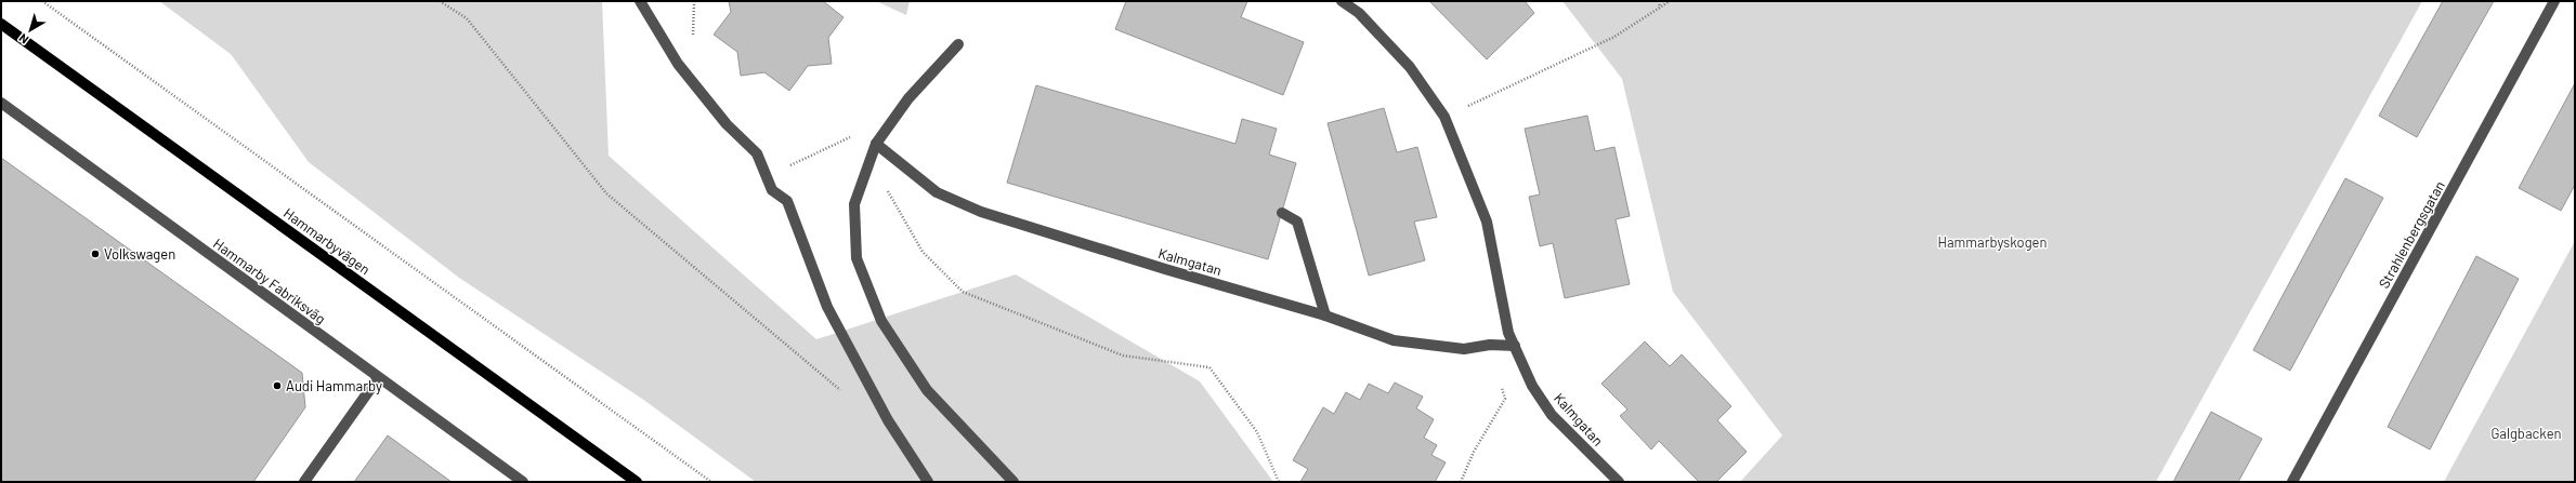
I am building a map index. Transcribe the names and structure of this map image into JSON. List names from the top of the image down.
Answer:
{
  "streets": {
    "main road": ["Hammarbyvägen"],
    "street": ["Strahlenbergsgatan", "Kalmgatan", "Hammarby Fabriksväg"]
  },
  "parks": ["Hammarbyskogen", "Galgbacken"],
  "places": ["Volkswagen", "Audi Hammarby"],
  "north": "bottom left"
}
